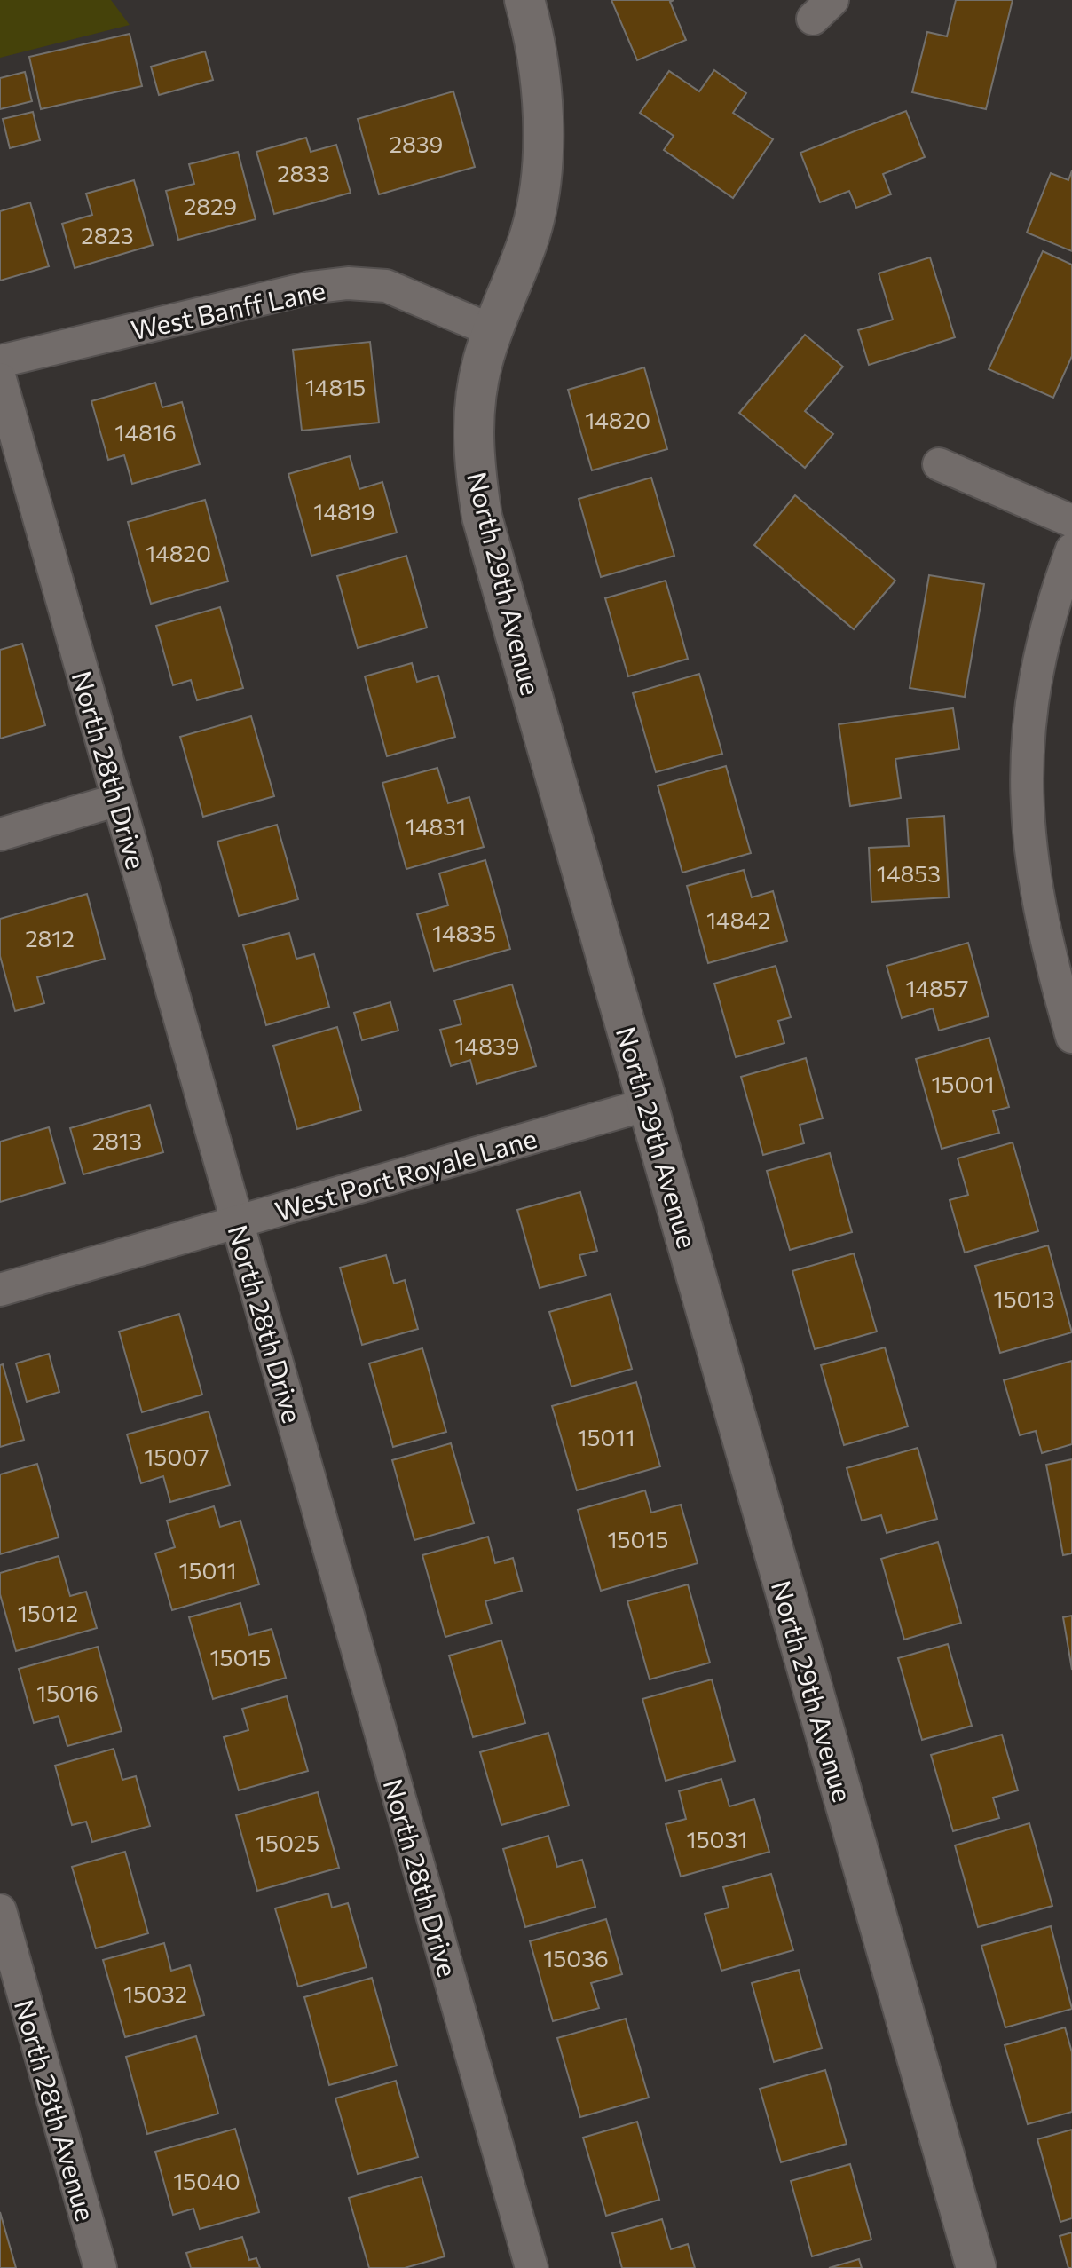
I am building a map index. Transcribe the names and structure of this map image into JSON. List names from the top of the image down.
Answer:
{
  "streets": {
    "street": [
      "West Banff Lane",
      "North 29th Avenue",
      "North 28th Drive",
      "West Port Royale Lane",
      "North 28th Avenue"
    ]
  },
  "crossings": [
    ["West Banff Lane", "North 29th Avenue"],
    ["North 29th Avenue", "West Port Royale Lane"],
    ["North 28th Drive", "West Port Royale Lane"]
  ],
  "house_numbers": [
    "2839",
    "2833",
    "2829",
    "2823",
    "14815",
    "14820",
    "14816",
    "14819",
    "14820",
    "14831",
    "14853",
    "14842",
    "14835",
    "2812",
    "14857",
    "14839",
    "15001",
    "2813",
    "15013",
    "15011",
    "15007",
    "15015",
    "15011",
    "15012",
    "15015",
    "15016",
    "15031",
    "15025",
    "15036",
    "15032",
    "15040"
  ]
}
